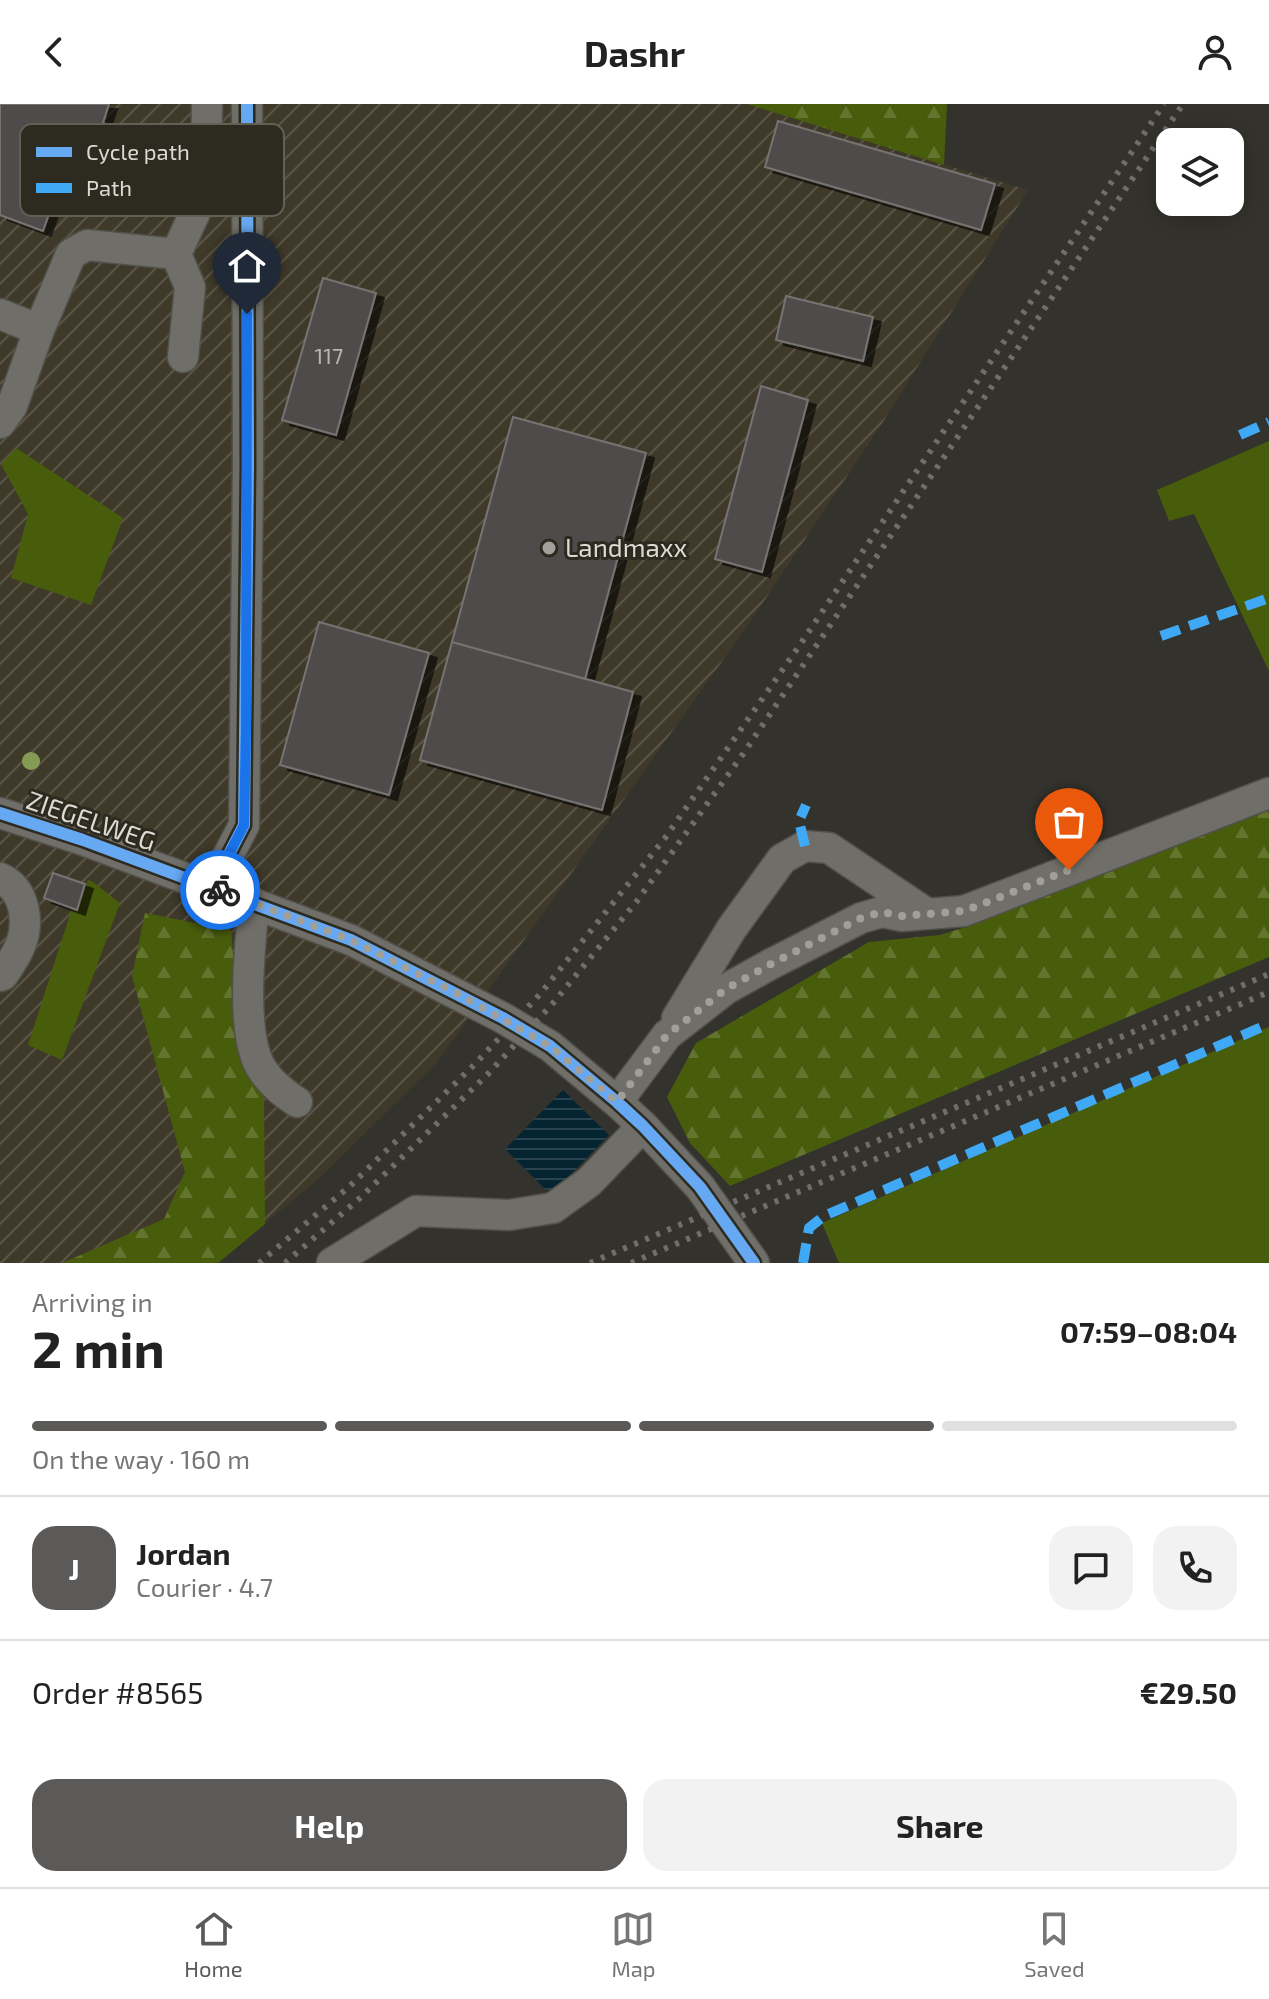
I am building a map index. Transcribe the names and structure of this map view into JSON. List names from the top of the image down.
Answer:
{
  "streets": {
    "street": ["ZIEGELWEG"]
  },
  "places": ["Landmaxx"],
  "house_numbers": ["117"],
  "legend": ["Cycle path", "Path"],
  "page": {
    "header": "Dashr",
    "heading": ["2 min", "Arriving in", "07:59–08:04"],
    "panel": [
      "Jordan",
      "Courier · 4.7",
      "Order #8565",
      "€29.50"
    ],
    "bar": "On the way · 160 m",
    "round": "J",
    "buttons": ["Help", "Share"],
    "tabs": ["Home", "Map", "Saved"]
  }
}
